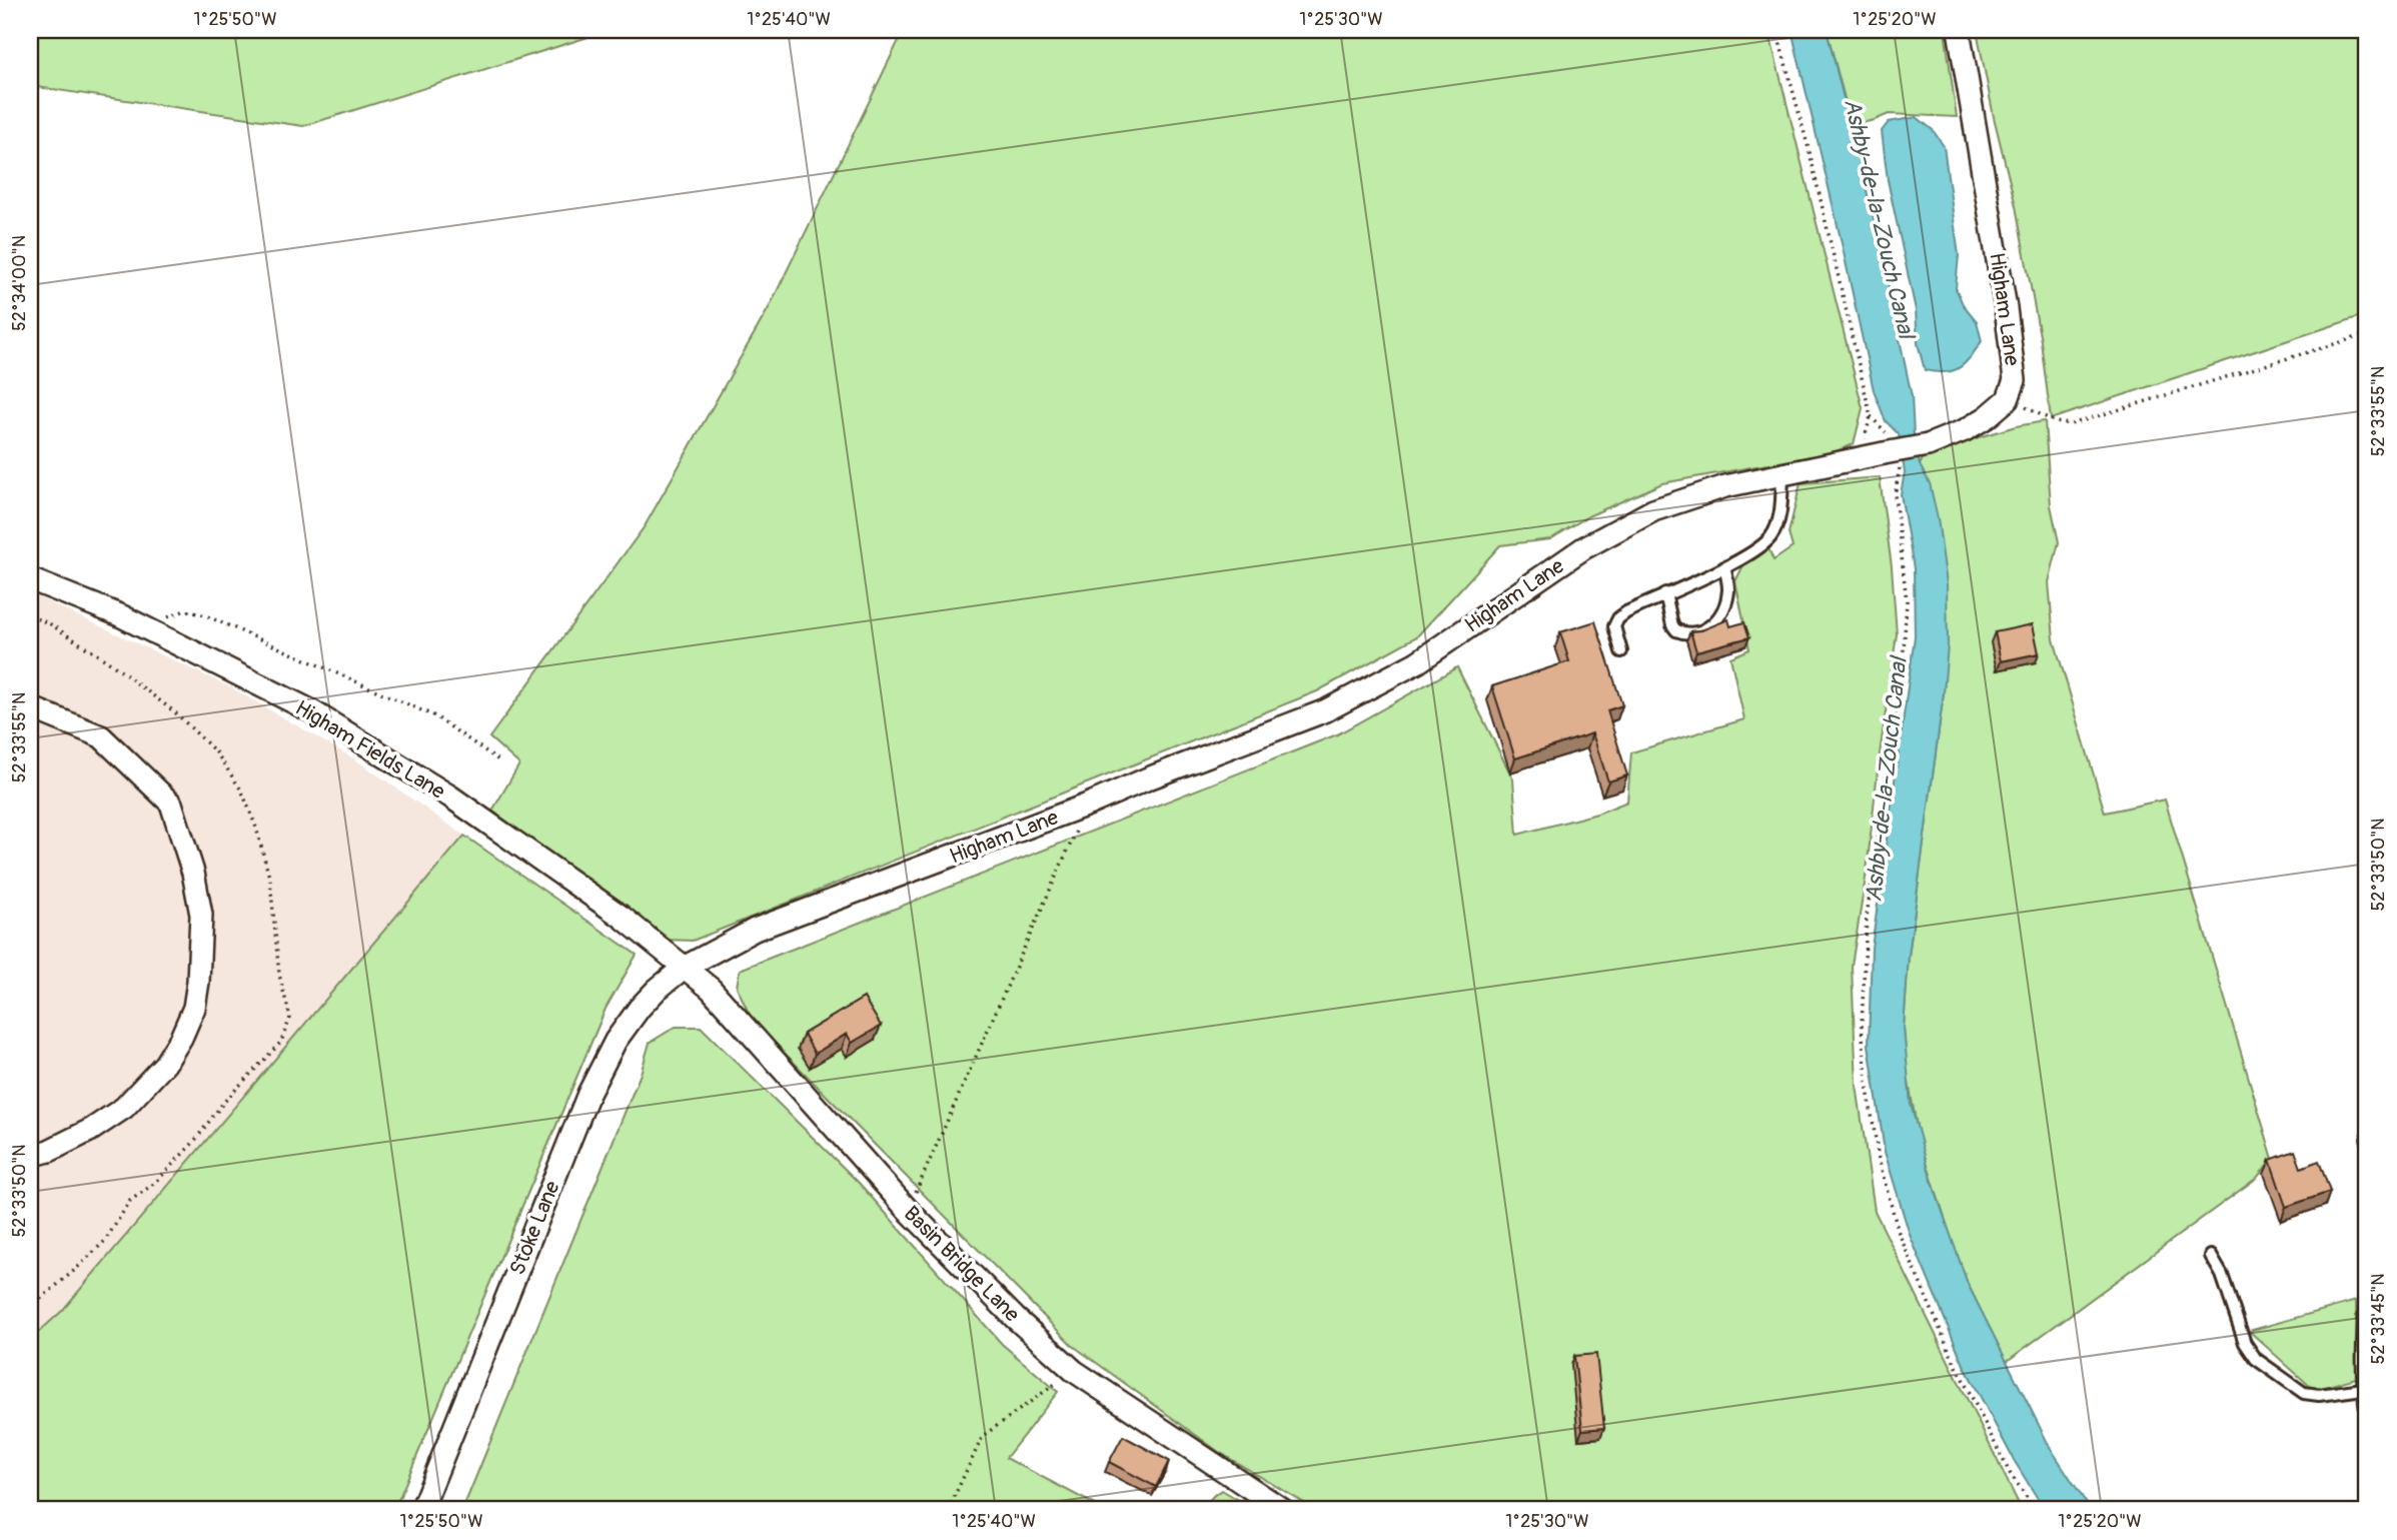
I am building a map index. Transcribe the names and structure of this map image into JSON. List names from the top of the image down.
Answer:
{
  "streets": {
    "street": [
      "Higham Lane",
      "Higham Fields Lane",
      "Stoke Lane",
      "Basin Bridge Lane"
    ]
  },
  "crossings": [
    ["Higham Lane", "Higham Fields Lane"],
    ["Higham Lane", "Stoke Lane"],
    ["Higham Lane", "Basin Bridge Lane"],
    ["Higham Fields Lane", "Stoke Lane"],
    ["Higham Fields Lane", "Basin Bridge Lane"],
    ["Stoke Lane", "Basin Bridge Lane"]
  ],
  "water": ["Ashby-de-la-Zouch Canal"],
  "coordinates": [
    "1°25'50\"W",
    "1°25'40\"W",
    "1°25'30\"W",
    "1°25'20\"W",
    "52°34'00\"N",
    "52°33'55\"N",
    "52°33'50\"N",
    "52°33'45\"N"
  ]
}
